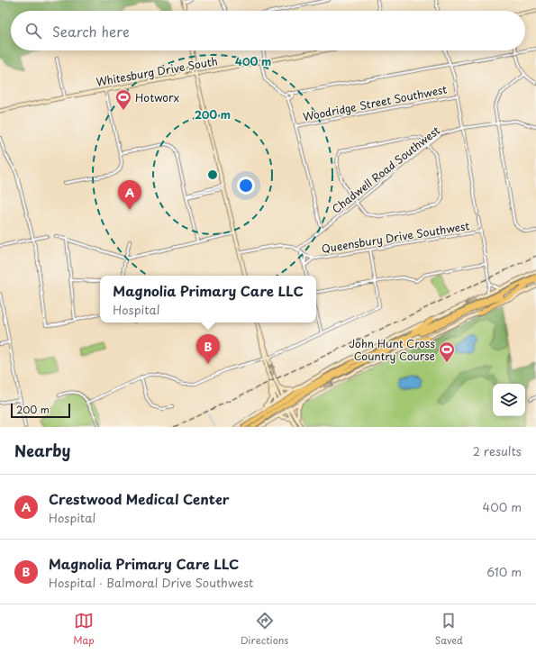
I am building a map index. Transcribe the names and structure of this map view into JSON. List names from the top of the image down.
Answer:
{
  "streets": {
    "main road": ["Whitesburg Drive South"],
    "street": ["Woodridge Street Southwest", "Chadwell Road Southwest", "Queensbury Drive Southwest"]
  },
  "crossings": [
    ["Chadwell Road Southwest", "Queensbury Drive Southwest"]
  ],
  "places": {
    "sports": ["Hotworx", "John Hunt Cross Country Course"]
  },
  "scale_bar": "200 m",
  "page": {
    "search": "Search here",
    "pins": ["A", "B"],
    "popup": ["Magnolia Primary Care LLC", "Hospital"],
    "scale": "200 m",
    "heading": ["Nearby", "2 results"],
    "list": [
      {
        "mark": "A",
        "name": "Crestwood Medical Center",
        "note": "Hospital",
        "value": "400 m"
      },
      {
        "mark": "B",
        "name": "Magnolia Primary Care LLC",
        "note": "Hospital · Balmoral Drive Southwest",
        "value": "610 m"
      }
    ],
    "nav": ["Map", "Directions", "Saved"]
  },
  "rings": ["400 m", "200 m"]
}
